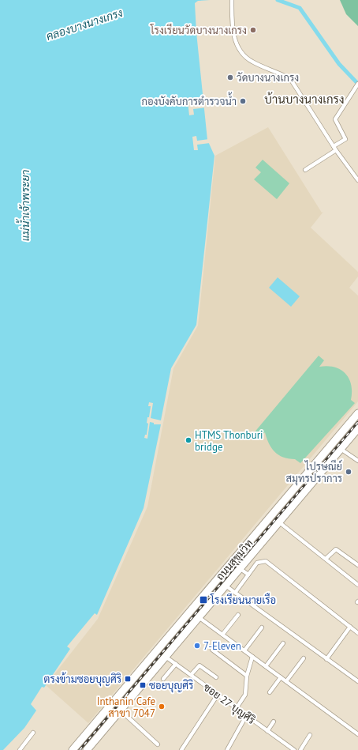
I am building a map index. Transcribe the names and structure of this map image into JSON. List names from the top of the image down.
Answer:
{
  "streets": {
    "highway": ["ถนนสุขุมวิท"],
    "street": ["ซอย 27 บุญศิริ"]
  },
  "crossings": [
    ["ถนนสุขุมวิท", "ซอย 27 บุญศิริ"]
  ],
  "districts": ["บ้านบางนางเกรง"],
  "water": ["คลองบางนางเกรง", "แม่น้ำเจ้าพระยา"],
  "places": {
    "other": [
      "โรงเรียนวัดบางนางเกรง",
      "วัดบางนางเกรง",
      "กองบังคับการตำรวจน้ำ",
      "HTMS Thonburi bridge",
      "ไปรษณีย์ สมุทรปราการ",
      "7-Eleven",
      "Inthanin Cafe สาขา 7047"
    ],
    "transit": ["โรงเรียนนายเรือ", "ตรงข้ามซอยบุญศิริ", "ซอยบุญศิริ"]
  }
}
